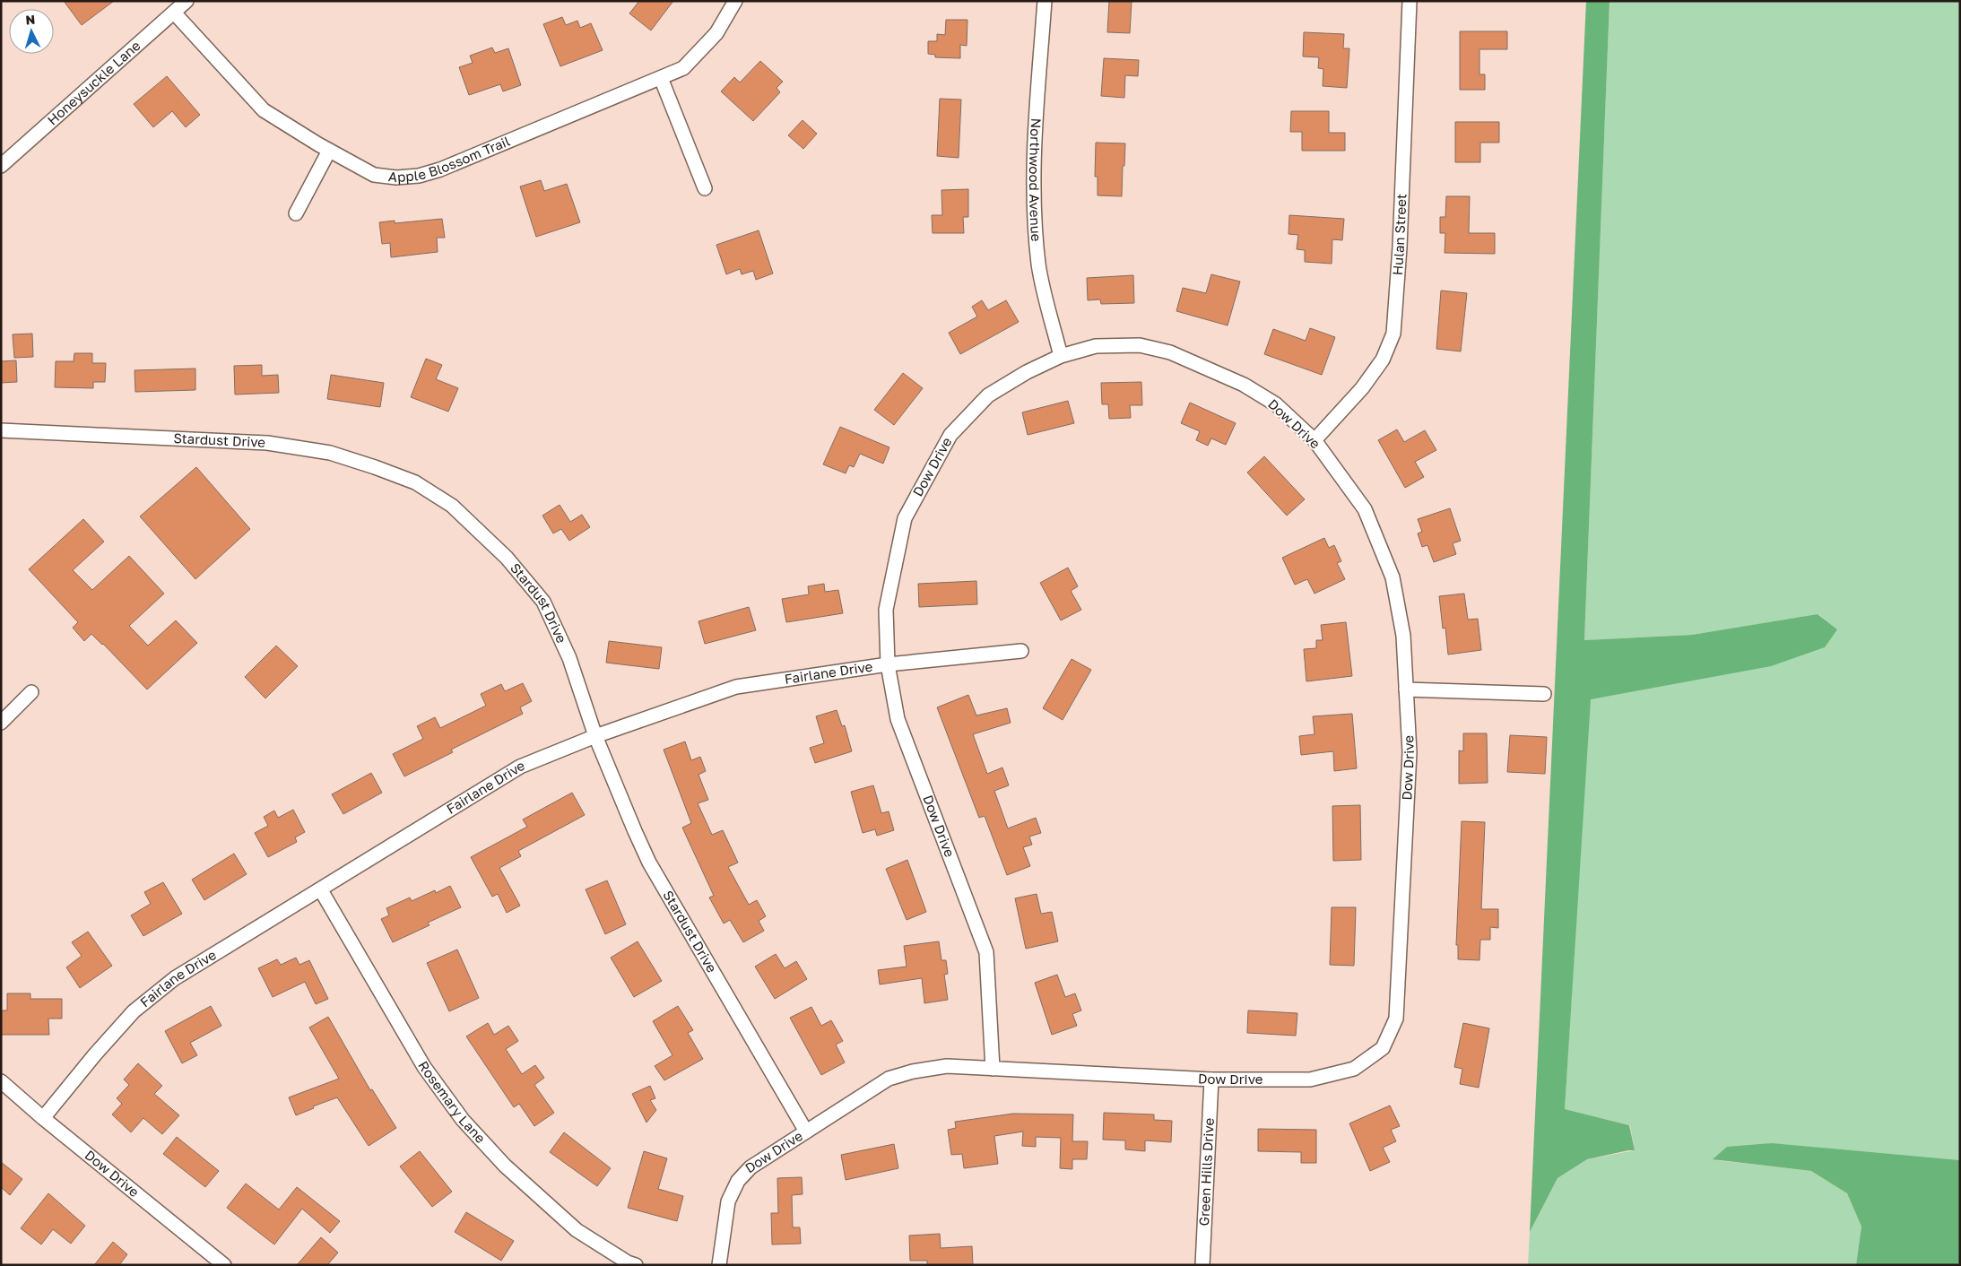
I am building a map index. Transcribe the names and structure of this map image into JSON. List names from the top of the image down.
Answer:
{
  "streets": {
    "street": [
      "Honeysuckle Lane",
      "Apple Blossom Trail",
      "Northwood Avenue",
      "Hulan Street",
      "Dow Drive",
      "Stardust Drive",
      "Fairlane Drive",
      "Rosemary Lane",
      "Green Hills Drive"
    ]
  },
  "crossings": [
    ["Honeysuckle Lane", "Apple Blossom Trail"],
    ["Northwood Avenue", "Dow Drive"],
    ["Hulan Street", "Dow Drive"],
    ["Dow Drive", "Stardust Drive"],
    ["Dow Drive", "Fairlane Drive"],
    ["Dow Drive", "Green Hills Drive"],
    ["Stardust Drive", "Fairlane Drive"],
    ["Fairlane Drive", "Rosemary Lane"]
  ],
  "north": "top"
}
